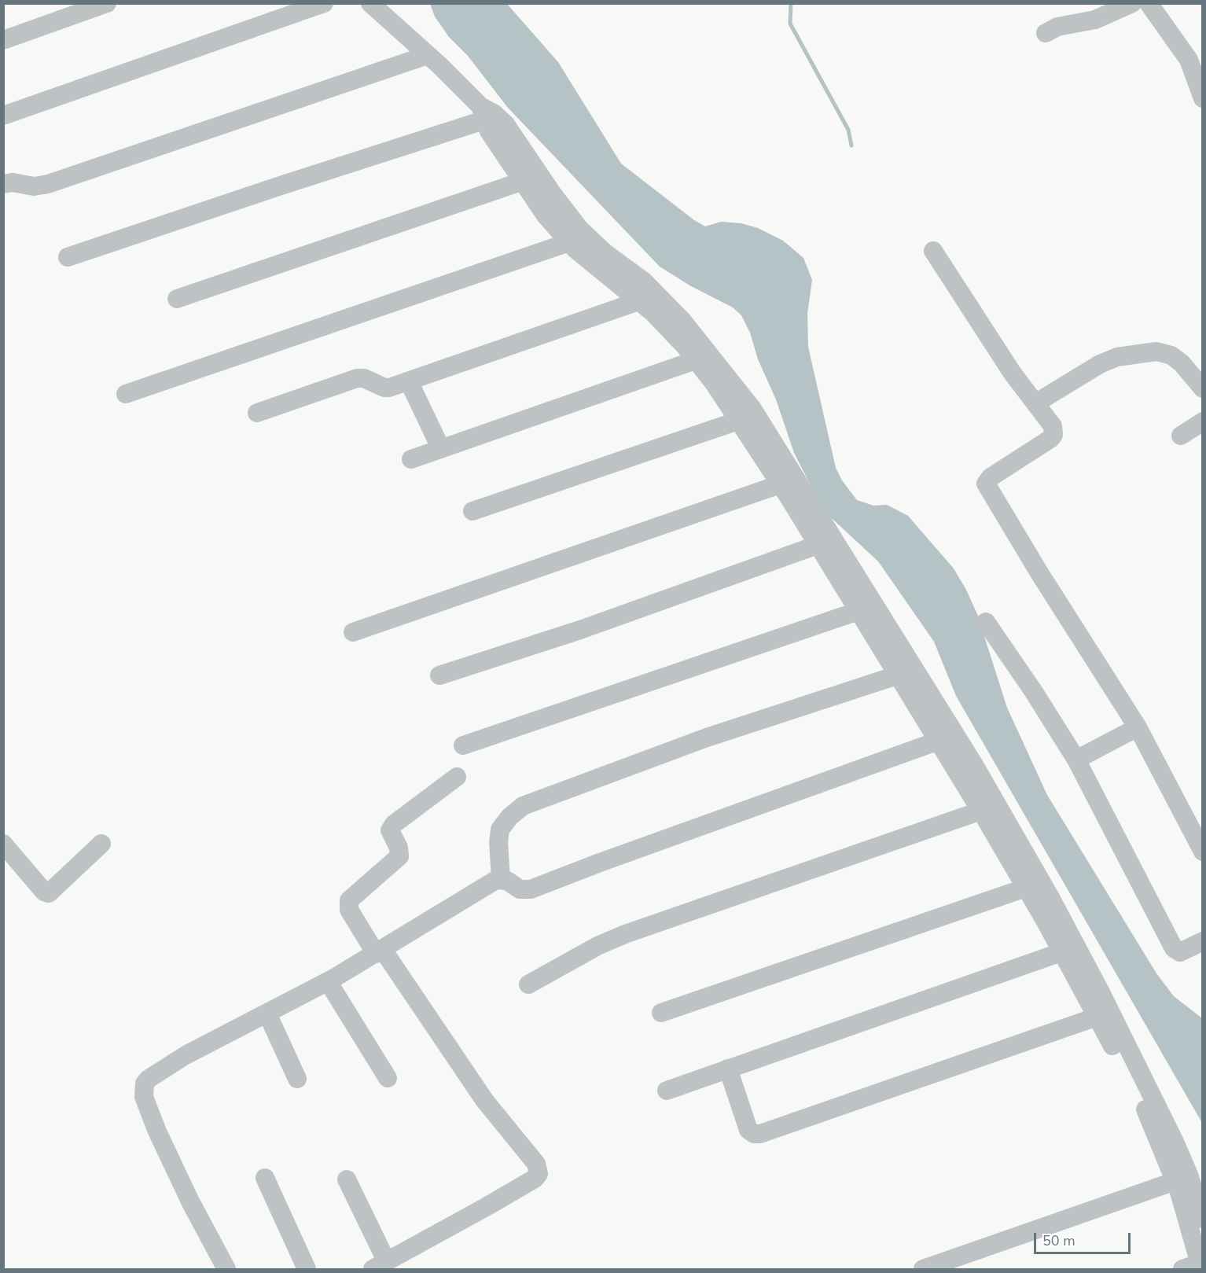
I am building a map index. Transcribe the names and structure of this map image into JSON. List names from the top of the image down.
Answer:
{
  "scale_bar": "50 m"
}
